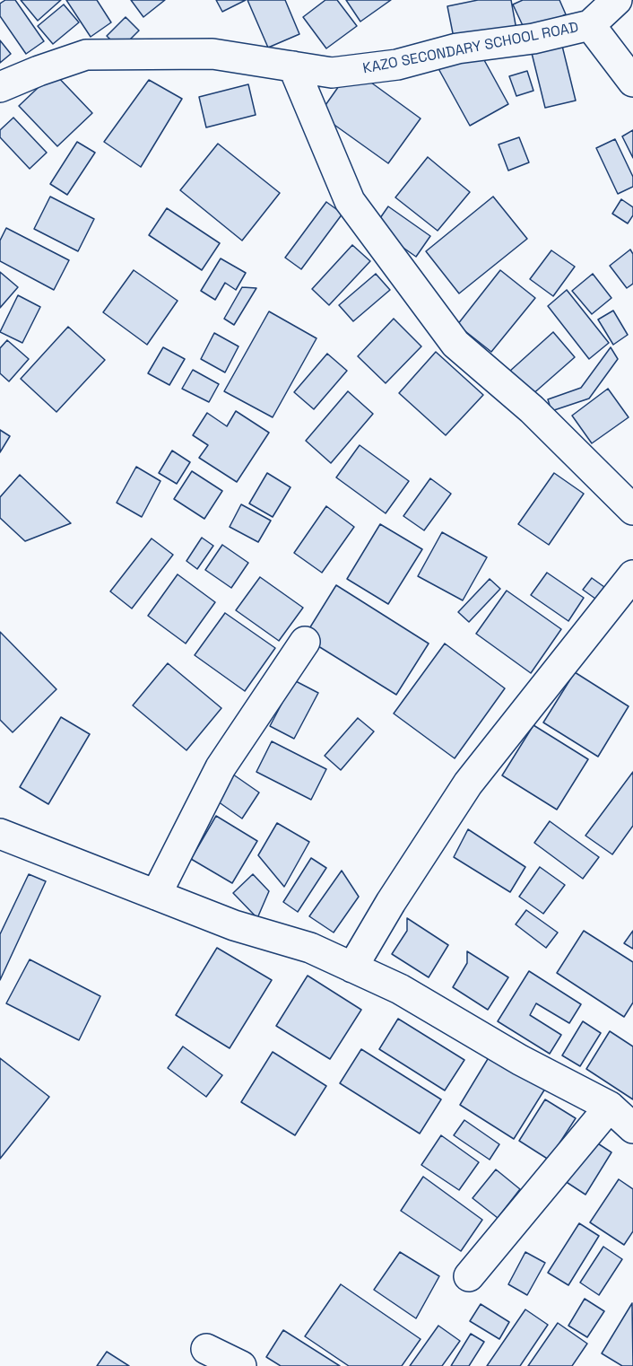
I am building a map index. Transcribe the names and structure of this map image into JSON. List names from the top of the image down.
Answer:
{
  "streets": {
    "street": ["KAZO SECONDARY SCHOOL ROAD"]
  }
}
